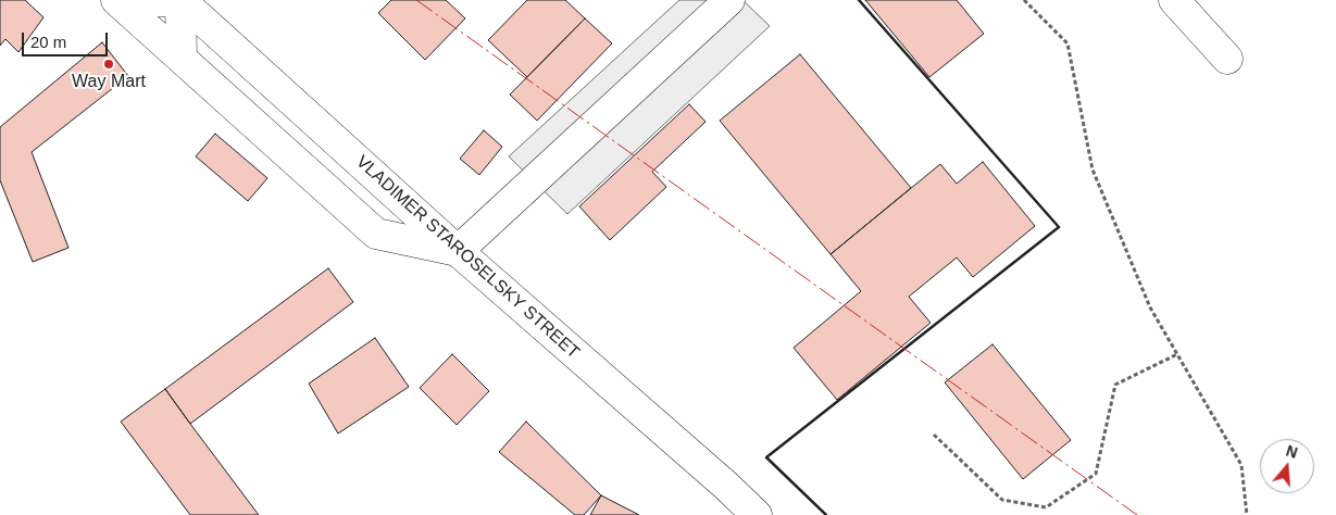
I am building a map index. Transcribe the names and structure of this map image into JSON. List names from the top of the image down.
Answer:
{
  "streets": {
    "main road": ["VLADIMER STAROSELSKY STREET"]
  },
  "places": ["Way Mart"],
  "scale_bar": "20 m",
  "north": "top"
}
